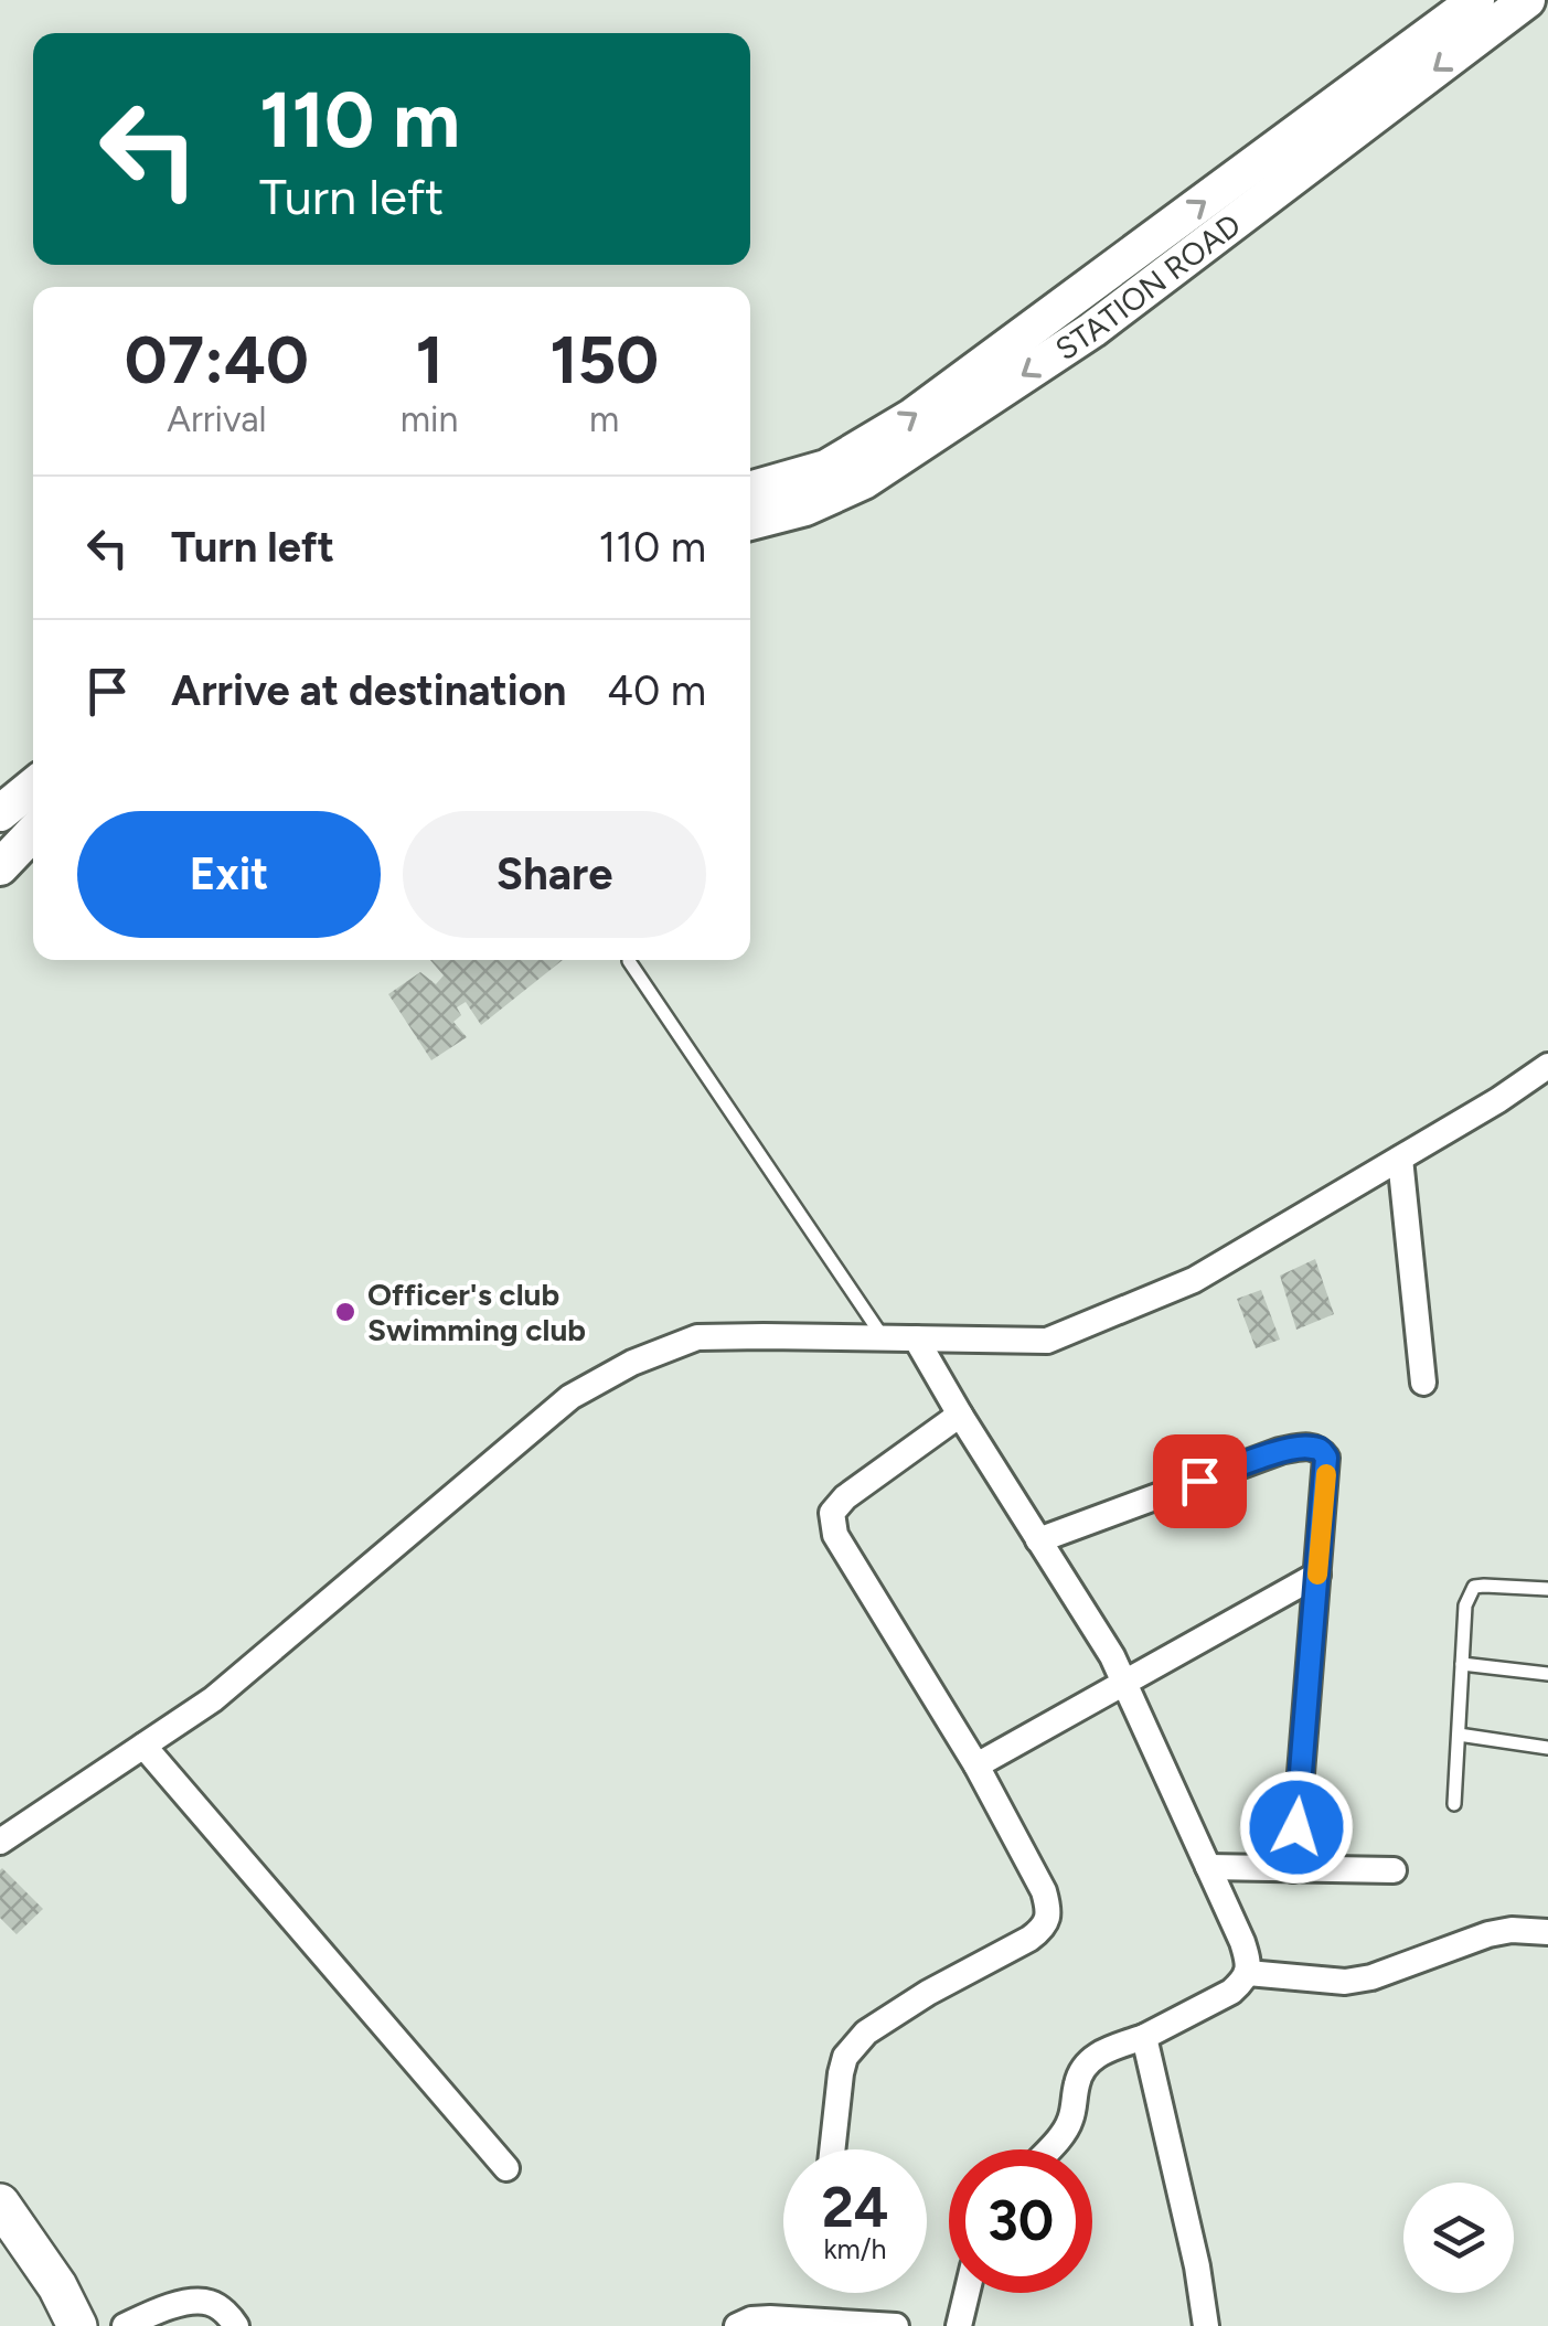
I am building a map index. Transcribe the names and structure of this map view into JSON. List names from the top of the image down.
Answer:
{
  "streets": {
    "main road": ["STATION ROAD"]
  },
  "places": ["Officer's club Swimming club"],
  "page": {
    "turn": ["110 m", "Turn left"],
    "eta": [
      "07:40",
      "Arrival",
      "1",
      "min",
      "150",
      "m"
    ],
    "list": [
      {
        "name": "Turn left",
        "value": "110 m"
      },
      {
        "name": "Arrive at destination",
        "value": "40 m"
      }
    ],
    "buttons": ["Exit", "Share"],
    "speed": "24 km/h",
    "limit": "30"
  }
}
